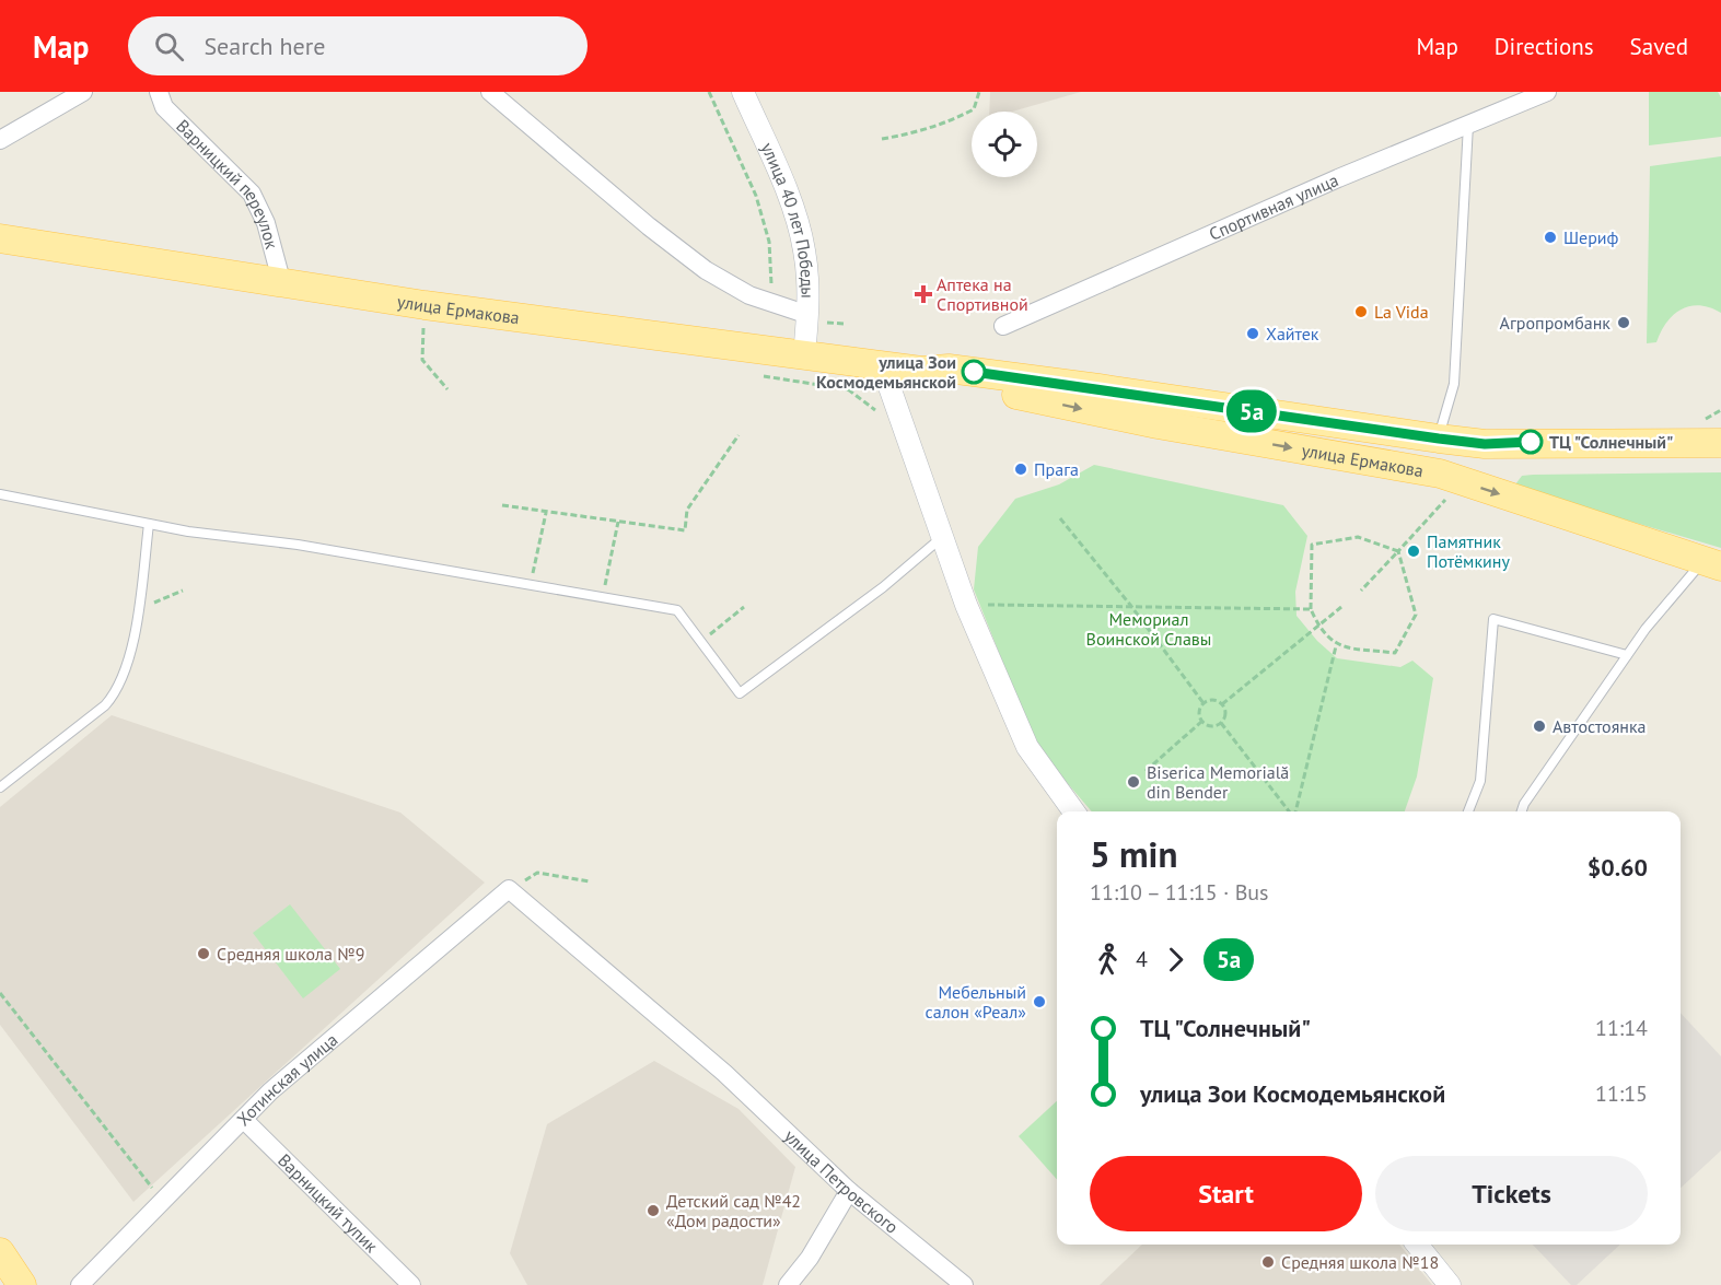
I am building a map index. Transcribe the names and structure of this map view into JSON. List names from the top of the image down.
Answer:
{
  "streets": {
    "main road": ["улица Ермакова"],
    "street": [
      "Варницкий переулок",
      "Спортивная улица",
      "улица 40 лет Победы",
      "Хотинская улица",
      "улица Петровского",
      "Варницкий тупик"
    ]
  },
  "crossings": [
    ["Варницкий переулок", "улица Ермакова"],
    ["улица 40 лет Победы", "улица Ермакова"],
    ["Хотинская улица", "улица Петровского"],
    ["Хотинская улица", "Варницкий тупик"]
  ],
  "parks": ["Мемориал Воинской Славы"],
  "places": {
    "other": [
      "Шериф",
      "La Vida",
      "Агропромбанк",
      "Хайтек",
      "улица Зои Космодемьянской",
      "ТЦ \"Солнечный\"",
      "Прага",
      "Памятник Потёмкину",
      "Автостоянка",
      "Biserica Memorială din Bender",
      "Средняя школа №9",
      "Мебельный салон «Реал»",
      "Детский сад №42 «Дом радости»",
      "Средняя школа №18"
    ],
    "health": ["Аптека на Спортивной"]
  },
  "lines": ["bus line 5а"],
  "page": {
    "header": "Map",
    "search": "Search here",
    "nav": ["Map", "Directions", "Saved"],
    "on_map": "5а",
    "heading": ["5 min", "11:10 – 11:15 · Bus", "$0.60"],
    "legs": ["4", "5а"],
    "list": [
      {
        "name": "ТЦ \"Солнечный\"",
        "value": "11:14"
      },
      {
        "name": "улица Зои Космодемьянской",
        "value": "11:15"
      }
    ],
    "buttons": ["Start", "Tickets"]
  }
}
